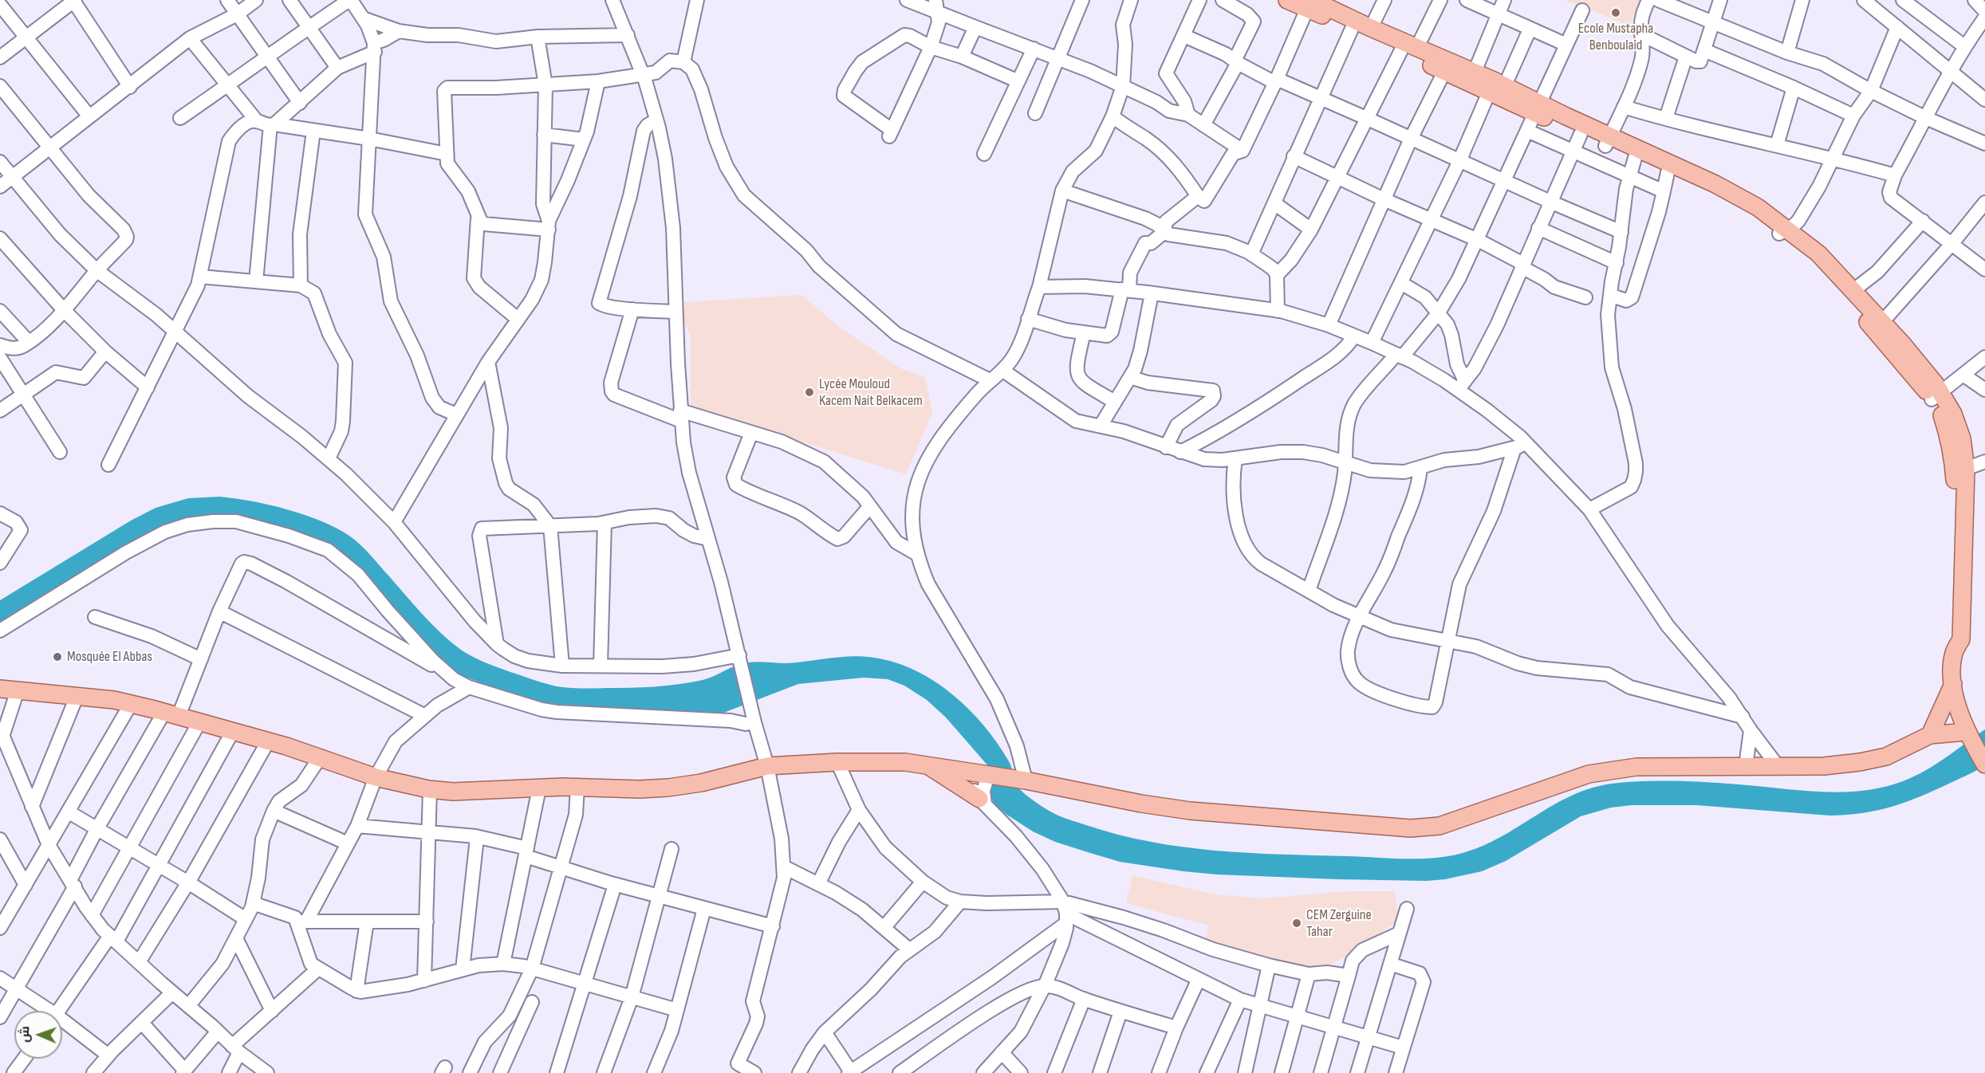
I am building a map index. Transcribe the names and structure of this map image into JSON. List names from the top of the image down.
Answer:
{
  "places": [
    "Ecole Mustapha Benboulaid",
    "Lycée Mouloud Kacem Nait Belkacem",
    "Mosquée El Abbas",
    "CEM Zerguine Tahar"
  ],
  "north": "left"
}
